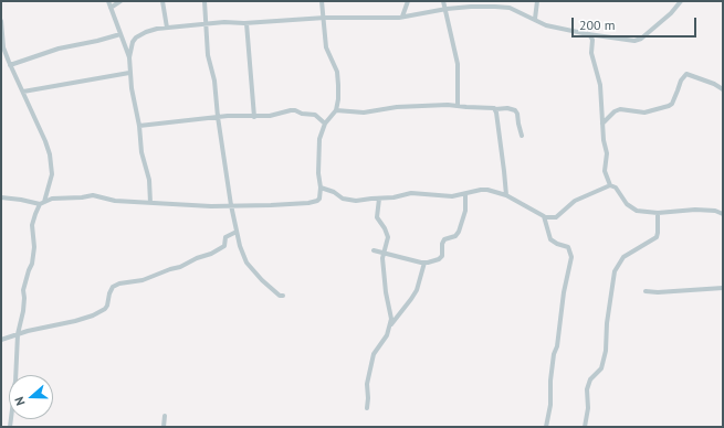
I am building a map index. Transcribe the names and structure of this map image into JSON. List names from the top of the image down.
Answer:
{
  "scale_bar": "200 m",
  "north": "left"
}
